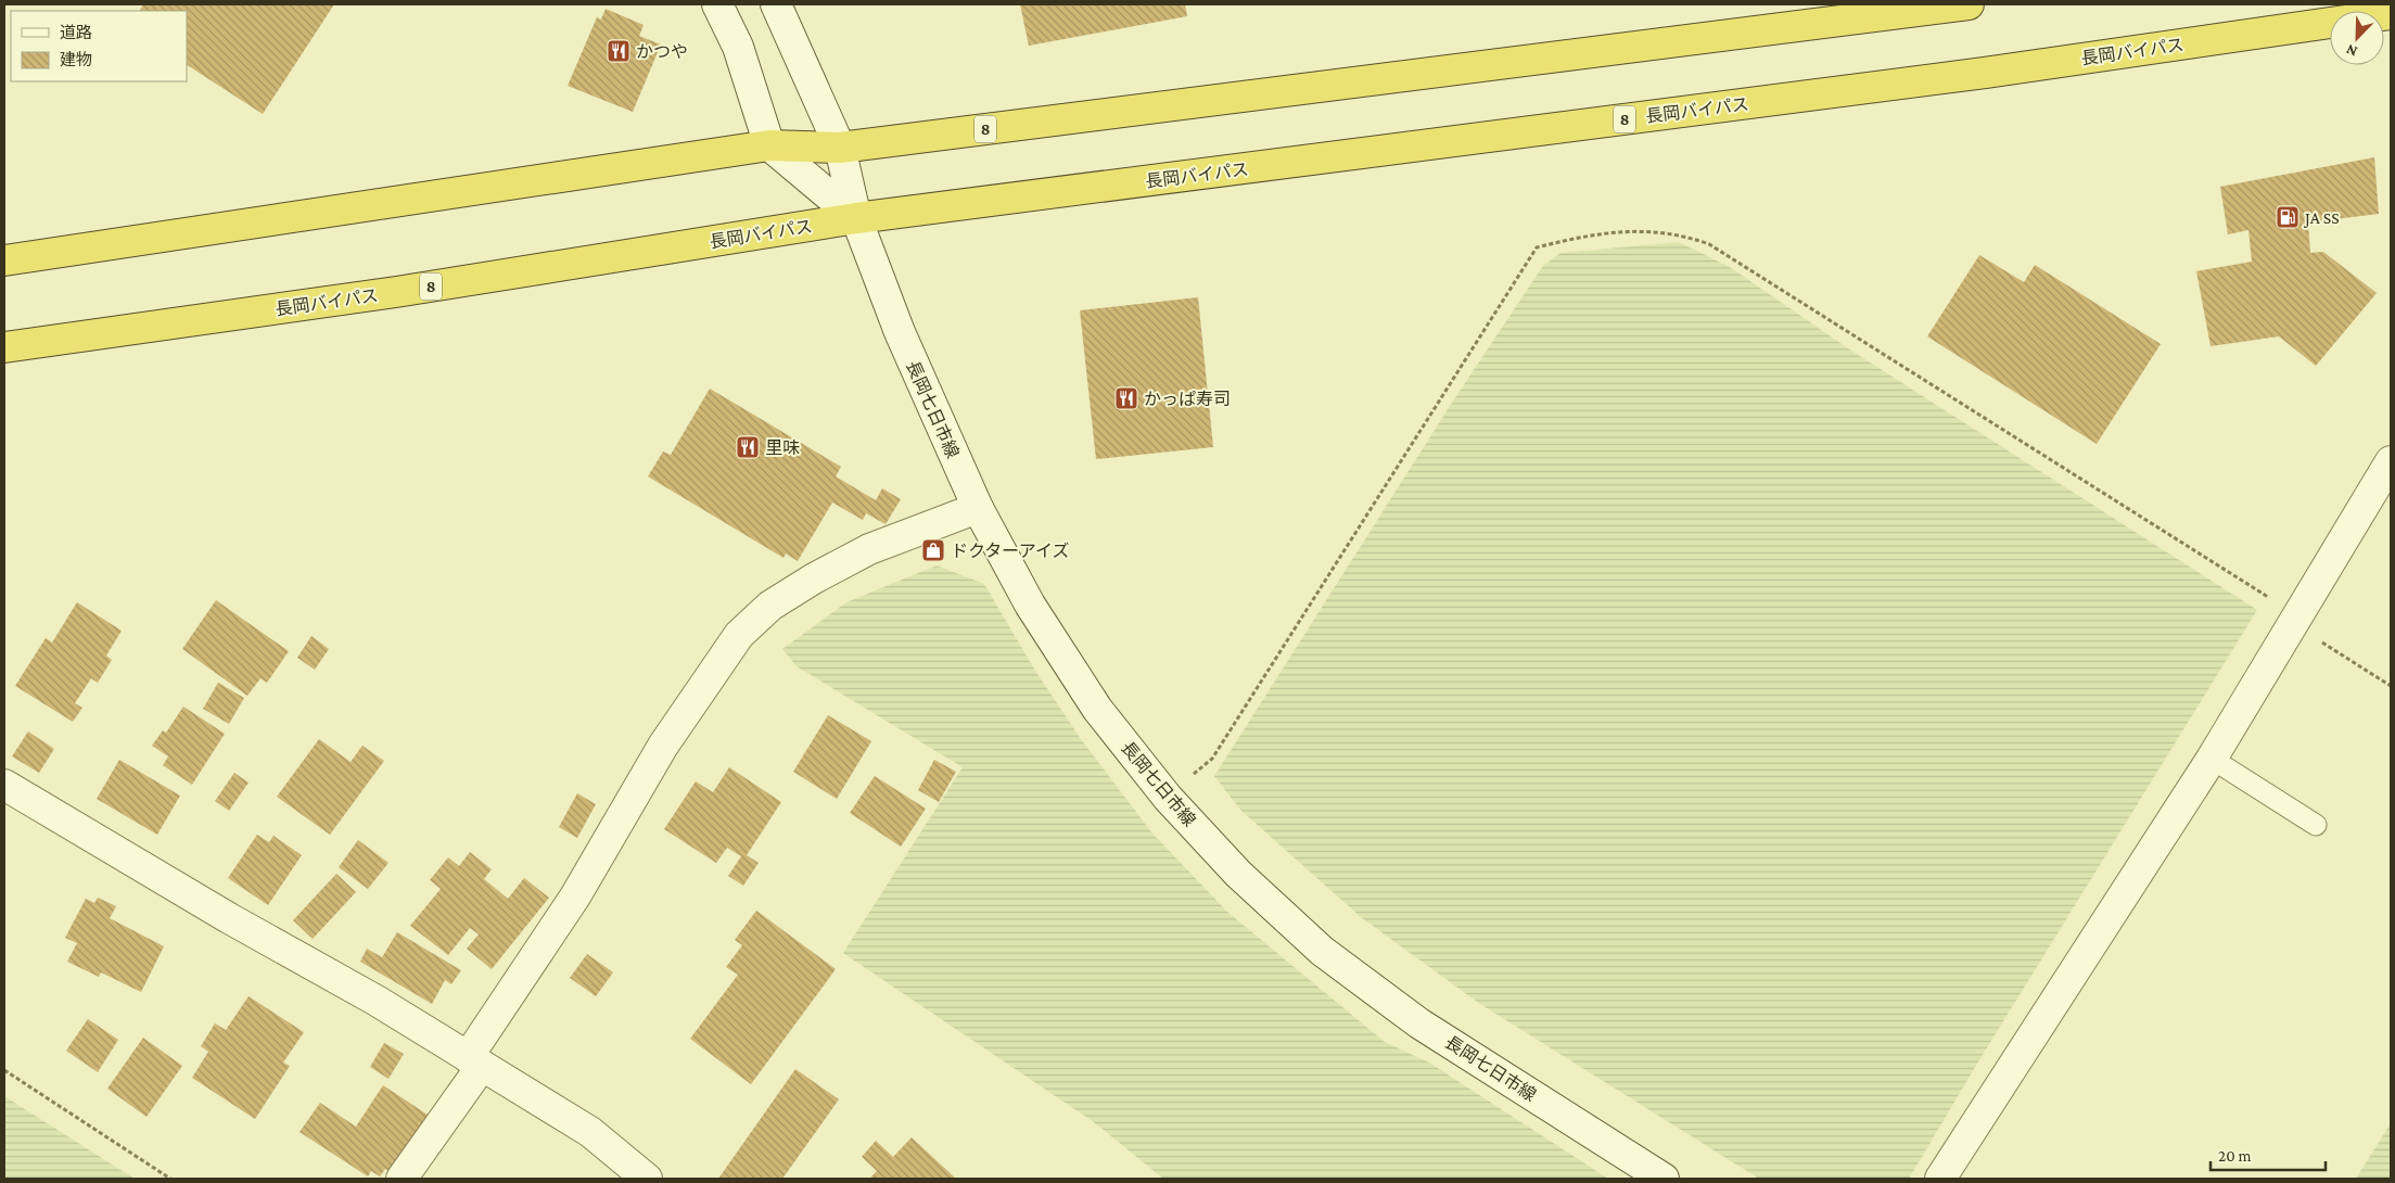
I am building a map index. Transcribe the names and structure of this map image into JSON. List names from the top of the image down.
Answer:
{
  "streets": {
    "highway": ["長岡バイパス", "8"],
    "street": ["長岡七日市線"]
  },
  "crossings": [
    ["長岡バイパス", "長岡七日市線"],
    ["8", "長岡七日市線"]
  ],
  "places": {
    "restaurant": ["かつや", "かっぱ寿司", "里味"],
    "fuel station": ["JA SS"],
    "shop": ["ドクターアイズ"]
  },
  "legend": ["道路", "建物"],
  "scale_bar": "20 m",
  "north": "bottom left"
}
